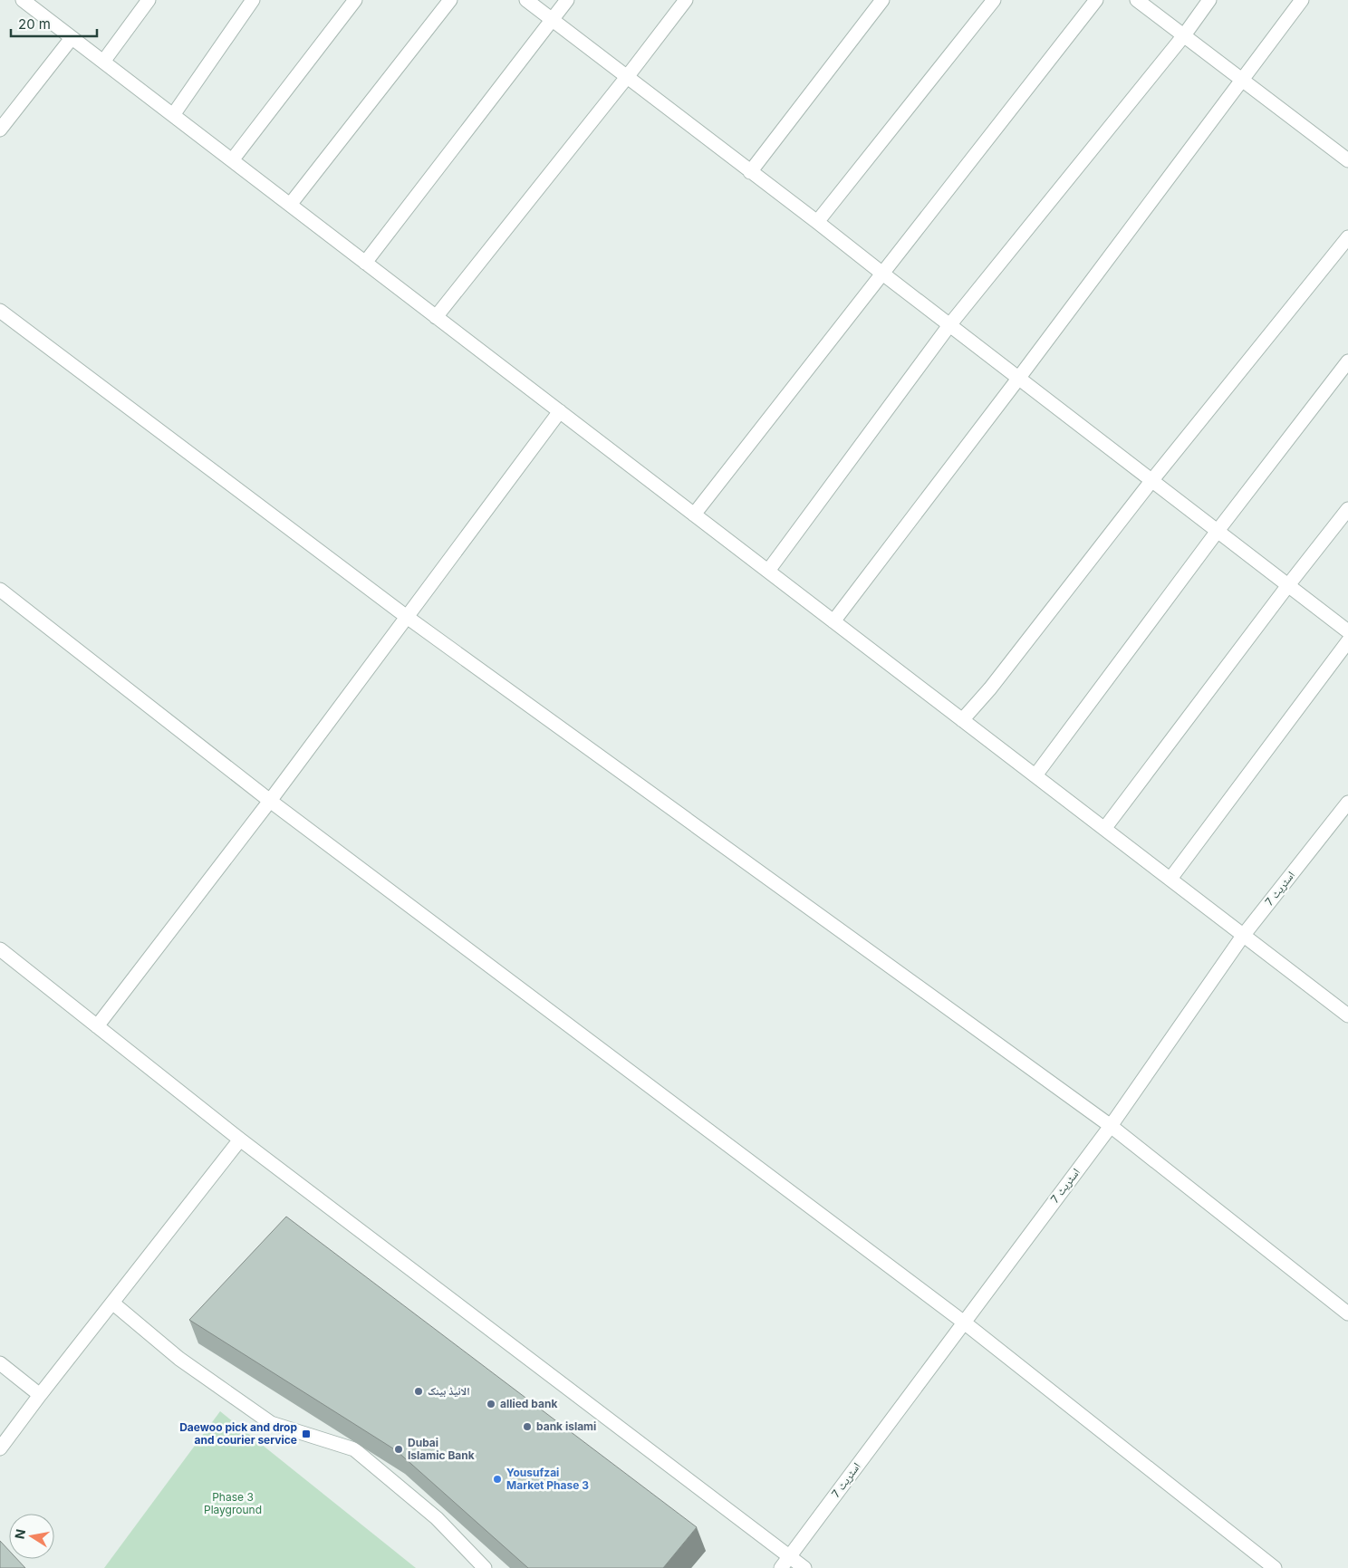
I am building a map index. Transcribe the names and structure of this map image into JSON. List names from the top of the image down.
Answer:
{
  "streets": {
    "street": ["اسٹریٹ 7"]
  },
  "parks": ["Phase 3 Playground"],
  "places": {
    "other": [
      "الائیڈ بینک",
      "allied bank",
      "bank islami",
      "Dubai Islamic Bank",
      "Yousufzai Market Phase 3"
    ],
    "transit": ["Daewoo pick and drop and courier service"]
  },
  "scale_bar": "20 m",
  "north": "left"
}
